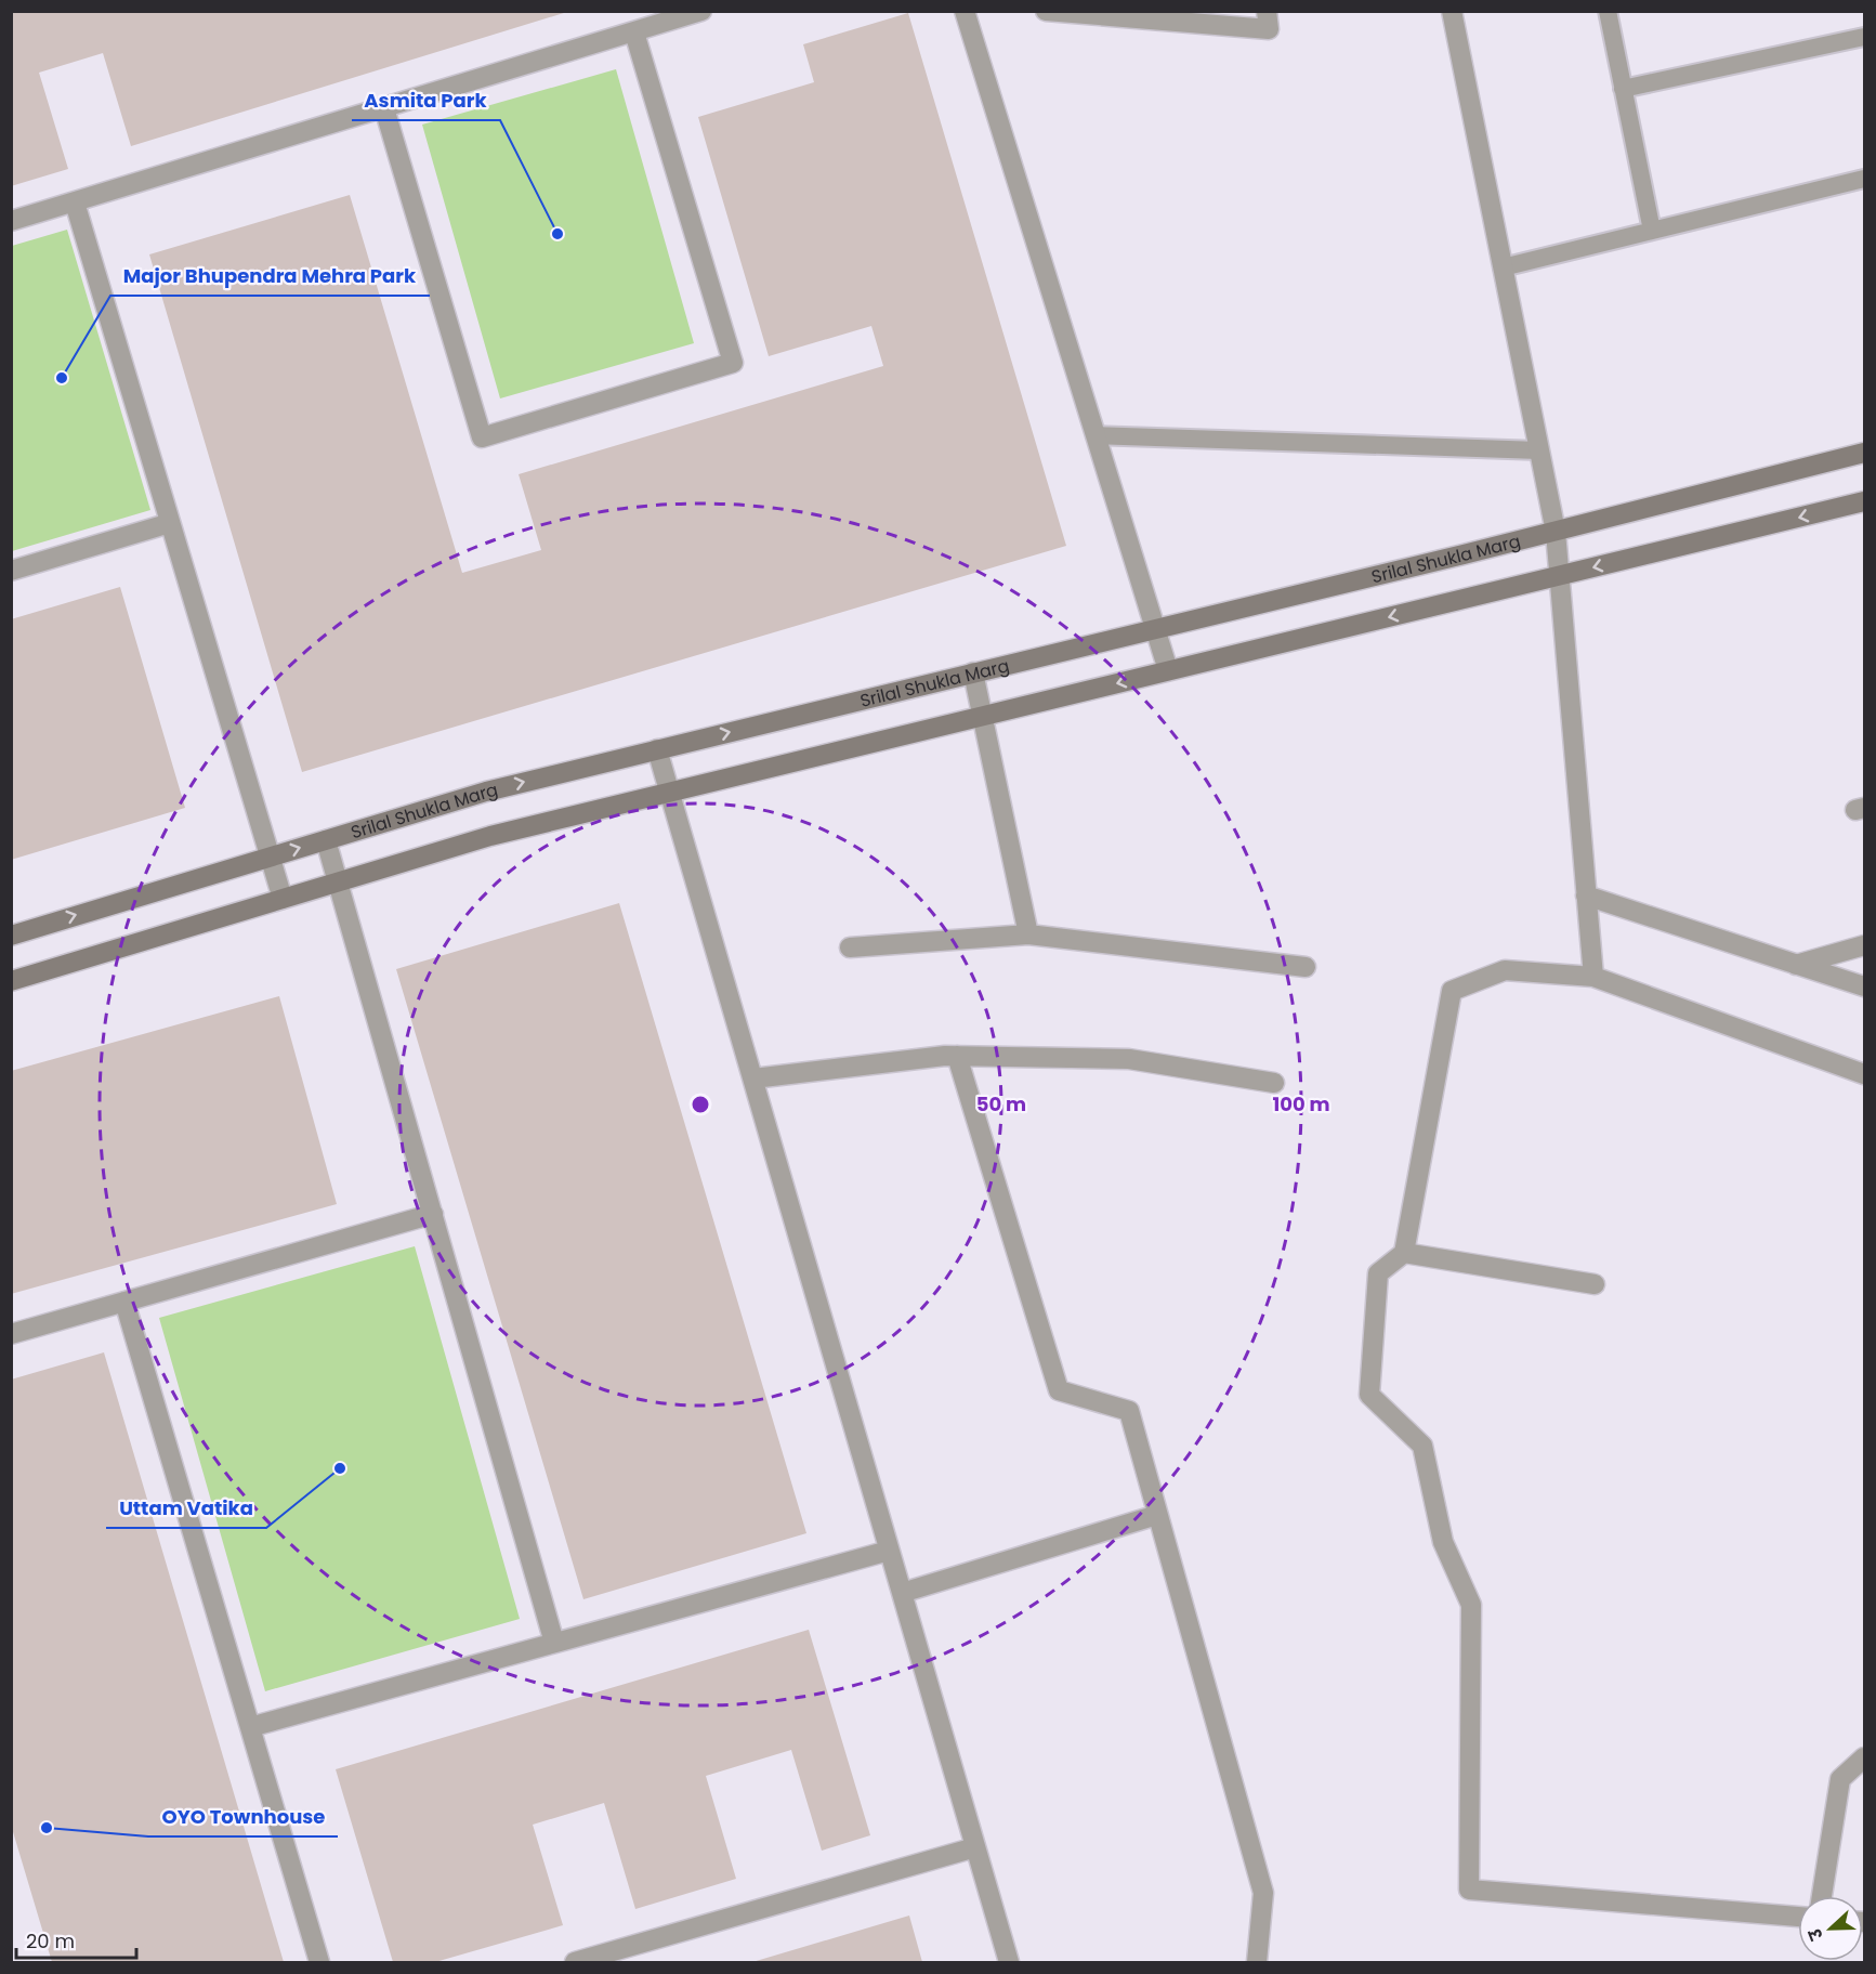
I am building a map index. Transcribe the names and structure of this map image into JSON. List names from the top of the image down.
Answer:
{
  "streets": {
    "street": ["Srilal Shukla Marg"]
  },
  "places": [
    "Asmita Park",
    "Major Bhupendra Mehra Park",
    "Uttam Vatika",
    "OYO Townhouse"
  ],
  "scale_bar": "20 m",
  "north": "left",
  "rings": ["50 m", "100 m"]
}
